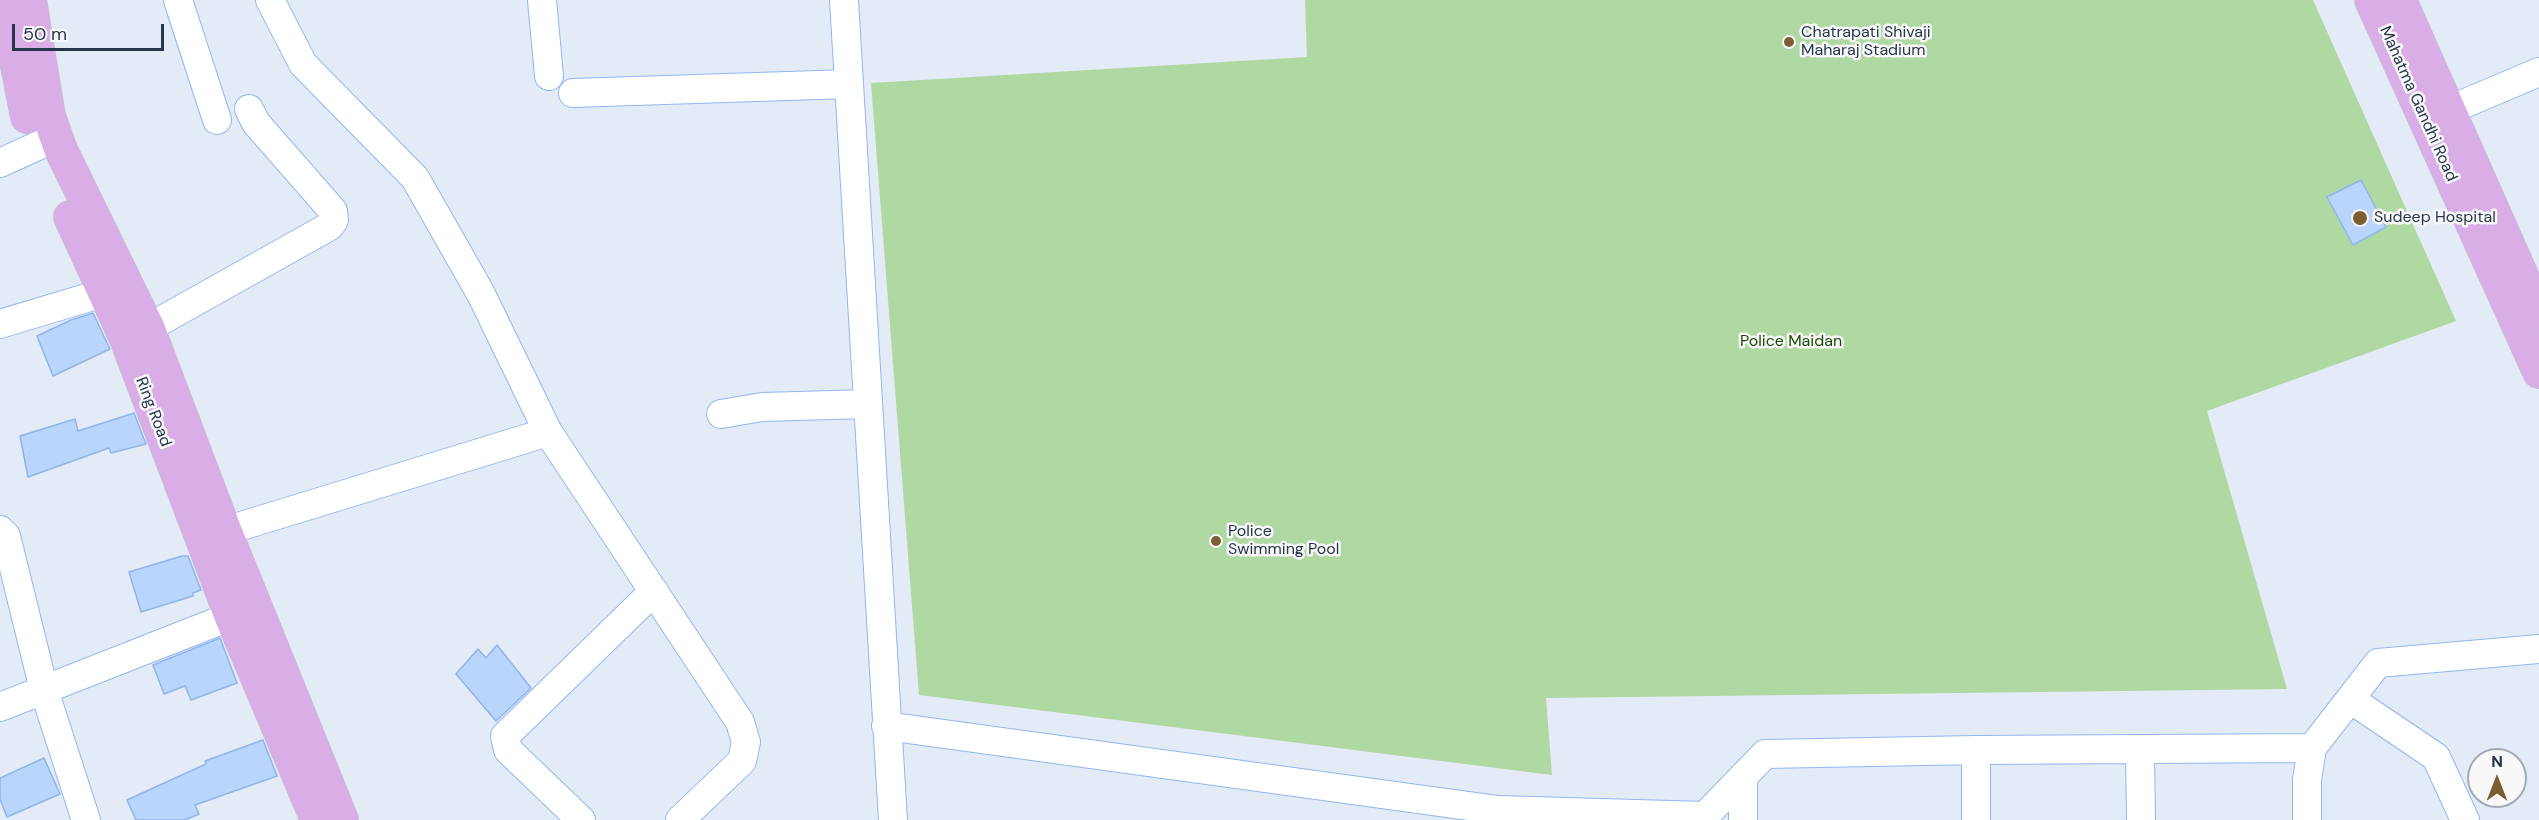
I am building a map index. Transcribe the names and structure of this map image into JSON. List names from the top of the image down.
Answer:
{
  "streets": {
    "main road": ["Mahatma Gandhi Road", "Ring Road"]
  },
  "parks": ["Police Maidan"],
  "places": ["Chatrapati Shivaji Maharaj Stadium", "Sudeep Hospital", "Police Swimming Pool"],
  "scale_bar": "50 m",
  "north": "top"
}
